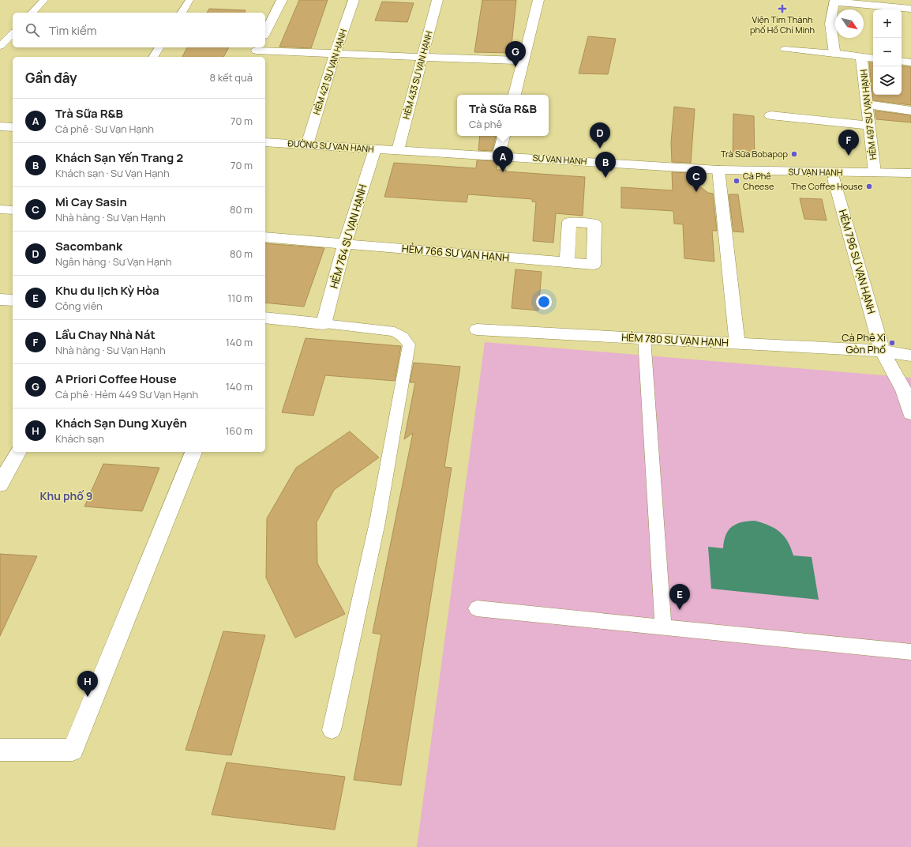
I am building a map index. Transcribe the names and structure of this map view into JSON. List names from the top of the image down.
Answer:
{
  "streets": {
    "street": [
      "HẺM 421 SƯ VẠN HẠNH",
      "HẺM 433 SƯ VẠN HẠNH",
      "HẺM 497 SƯ VẠN HẠNH",
      "ĐƯỜNG SƯ VẠN HẠNH",
      "SƯ VẠN HẠNH",
      "HẺM 764 SƯ VẠN HẠNH",
      "HẺM 766 SƯ VẠN HẠNH",
      "HẺM 796 SƯ VẠN HẠNH",
      "HẺM 780 SƯ VẠN HẠNH"
    ]
  },
  "crossings": [
    ["HẺM 421 SƯ VẠN HẠNH", "ĐƯỜNG SƯ VẠN HẠNH"],
    ["HẺM 433 SƯ VẠN HẠNH", "ĐƯỜNG SƯ VẠN HẠNH"],
    ["HẺM 433 SƯ VẠN HẠNH", "SƯ VẠN HẠNH"],
    ["HẺM 497 SƯ VẠN HẠNH", "SƯ VẠN HẠNH"],
    ["ĐƯỜNG SƯ VẠN HẠNH", "SƯ VẠN HẠNH"],
    ["ĐƯỜNG SƯ VẠN HẠNH", "HẺM 764 SƯ VẠN HẠNH"],
    ["SƯ VẠN HẠNH", "HẺM 796 SƯ VẠN HẠNH"],
    ["SƯ VẠN HẠNH", "HẺM 780 SƯ VẠN HẠNH"],
    ["HẺM 764 SƯ VẠN HẠNH", "HẺM 766 SƯ VẠN HẠNH"]
  ],
  "districts": ["Khu phố 9"],
  "places": {
    "health": ["Viện Tim Thành phố Hồ Chí Minh"],
    "other": [
      "Trà Sữa Bobapop",
      "Cà Phê Cheese",
      "The Coffee House",
      "Cà Phê Xì Gòn Phố"
    ]
  },
  "north": "bottom right",
  "page": {
    "map_buttons": ["+", "−"],
    "search": "Tìm kiếm",
    "pins": [
      "G",
      "D",
      "F",
      "A",
      "B",
      "C",
      "E",
      "H"
    ],
    "heading": ["Gần đây", "8 kết quả"],
    "popup": ["Trà Sữa R&B", "Cà phê"],
    "list": [
      {
        "mark": "A",
        "name": "Trà Sữa R&B",
        "note": "Cà phê · Sư Vạn Hạnh",
        "value": "70 m"
      },
      {
        "mark": "B",
        "name": "Khách Sạn Yến Trang 2",
        "note": "Khách sạn · Sư Vạn Hạnh",
        "value": "70 m"
      },
      {
        "mark": "C",
        "name": "Mì Cay Sasin",
        "note": "Nhà hàng · Sư Vạn Hạnh",
        "value": "80 m"
      },
      {
        "mark": "D",
        "name": "Sacombank",
        "note": "Ngân hàng · Sư Vạn Hạnh",
        "value": "80 m"
      },
      {
        "mark": "E",
        "name": "Khu du lịch Kỳ Hòa",
        "note": "Công viên",
        "value": "110 m"
      },
      {
        "mark": "F",
        "name": "Lẩu Chay Nhà Nát",
        "note": "Nhà hàng · Sư Vạn Hạnh",
        "value": "140 m"
      },
      {
        "mark": "G",
        "name": "A Priori Coffee House",
        "note": "Cà phê · Hẻm 449 Sư Vạn Hạnh",
        "value": "140 m"
      },
      {
        "mark": "H",
        "name": "Khách Sạn Dung Xuyên",
        "note": "Khách sạn",
        "value": "160 m"
      }
    ]
  }
}
